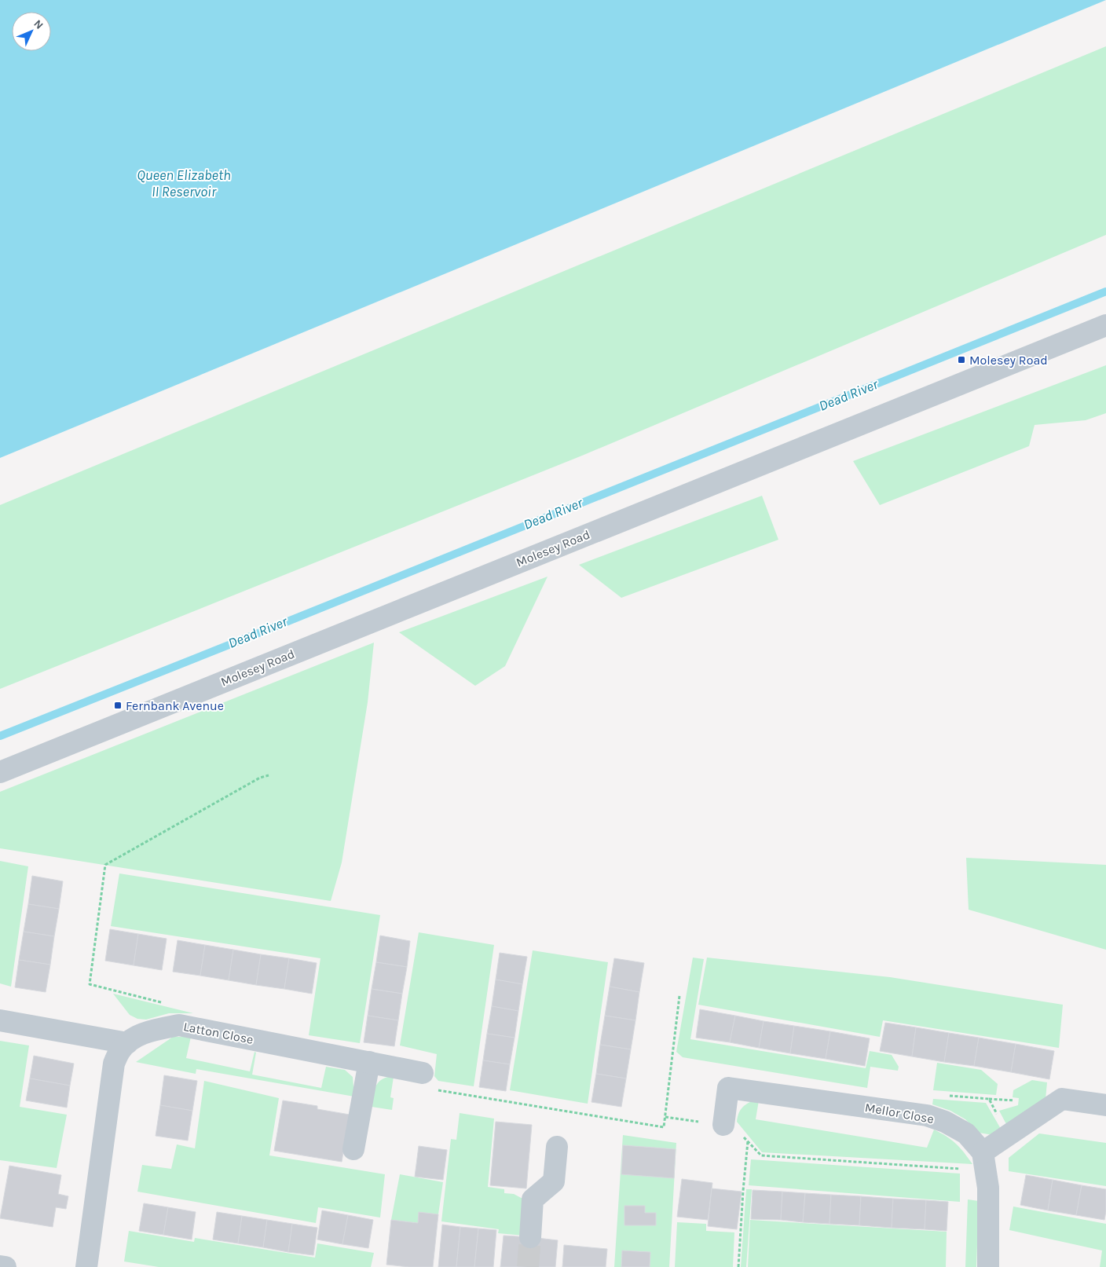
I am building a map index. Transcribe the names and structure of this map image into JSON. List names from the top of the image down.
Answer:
{
  "streets": {
    "street": ["Molesey Road", "Latton Close", "Mellor Close"]
  },
  "water": ["Queen Elizabeth II Reservoir", "Dead River"],
  "places": {
    "transit": ["Molesey Road", "Fernbank Avenue"]
  },
  "north": "top right"
}
